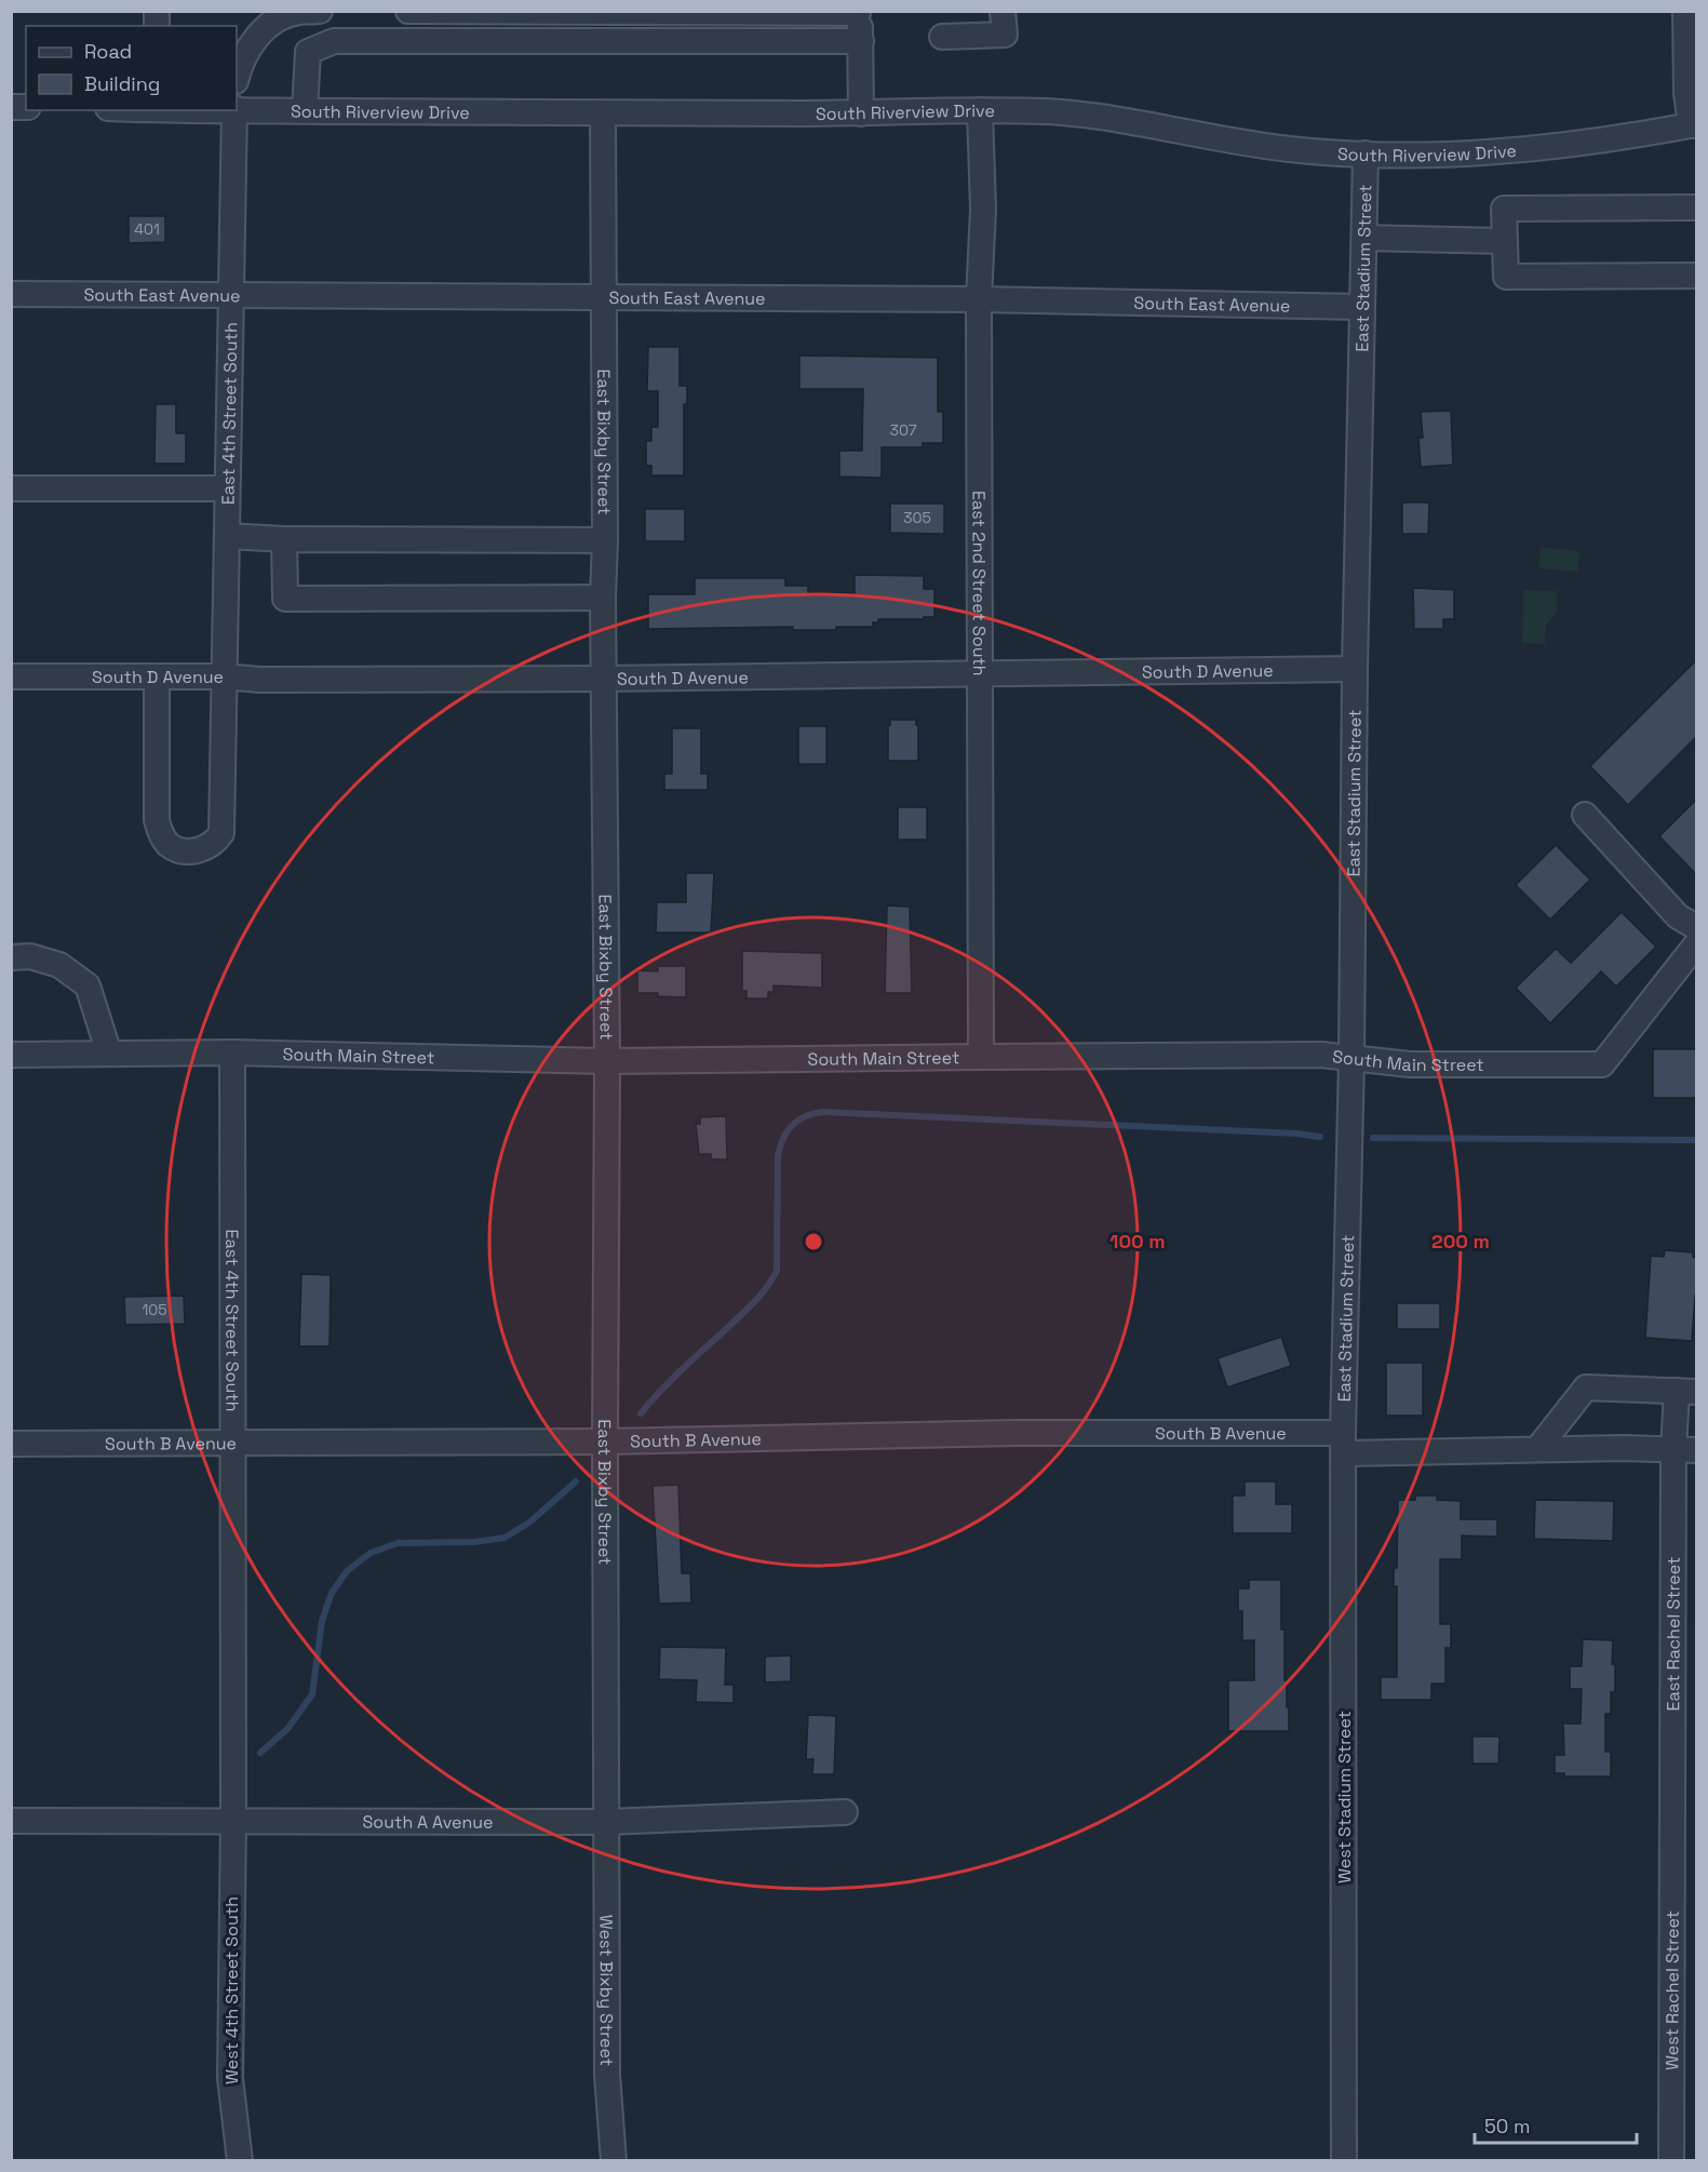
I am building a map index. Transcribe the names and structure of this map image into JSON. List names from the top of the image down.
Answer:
{
  "streets": {
    "street": [
      "South Riverview Drive",
      "East Stadium Street",
      "South East Avenue",
      "East 4th Street South",
      "East Bixby Street",
      "East 2nd Street South",
      "South D Avenue",
      "South Main Street",
      "South B Avenue",
      "East Rachel Street",
      "West Stadium Street",
      "South A Avenue",
      "West 4th Street South",
      "West Rachel Street",
      "West Bixby Street"
    ]
  },
  "crossings": [
    ["South Riverview Drive", "East Stadium Street"],
    ["South Riverview Drive", "East 4th Street South"],
    ["South Riverview Drive", "East Bixby Street"],
    ["South Riverview Drive", "East 2nd Street South"],
    ["East Stadium Street", "South East Avenue"],
    ["East Stadium Street", "South D Avenue"],
    ["East Stadium Street", "South Main Street"],
    ["East Stadium Street", "South B Avenue"],
    ["East Stadium Street", "West Stadium Street"],
    ["South East Avenue", "East 4th Street South"],
    ["South East Avenue", "East Bixby Street"],
    ["South East Avenue", "East 2nd Street South"],
    ["East 4th Street South", "South D Avenue"],
    ["East 4th Street South", "South Main Street"],
    ["East 4th Street South", "South B Avenue"],
    ["East 4th Street South", "South A Avenue"],
    ["East 4th Street South", "West 4th Street South"],
    ["East Bixby Street", "South D Avenue"],
    ["East Bixby Street", "South Main Street"],
    ["East Bixby Street", "South B Avenue"],
    ["East Bixby Street", "South A Avenue"],
    ["East Bixby Street", "West Bixby Street"],
    ["East 2nd Street South", "South D Avenue"],
    ["East 2nd Street South", "South Main Street"],
    ["South B Avenue", "East Rachel Street"],
    ["South B Avenue", "West Stadium Street"],
    ["East Rachel Street", "West Rachel Street"],
    ["South A Avenue", "West 4th Street South"],
    ["South A Avenue", "West Bixby Street"]
  ],
  "house_numbers": [
    "401",
    "307",
    "305",
    "105"
  ],
  "legend": ["Road", "Building"],
  "scale_bar": "50 m",
  "rings": ["100 m", "200 m"]
}
